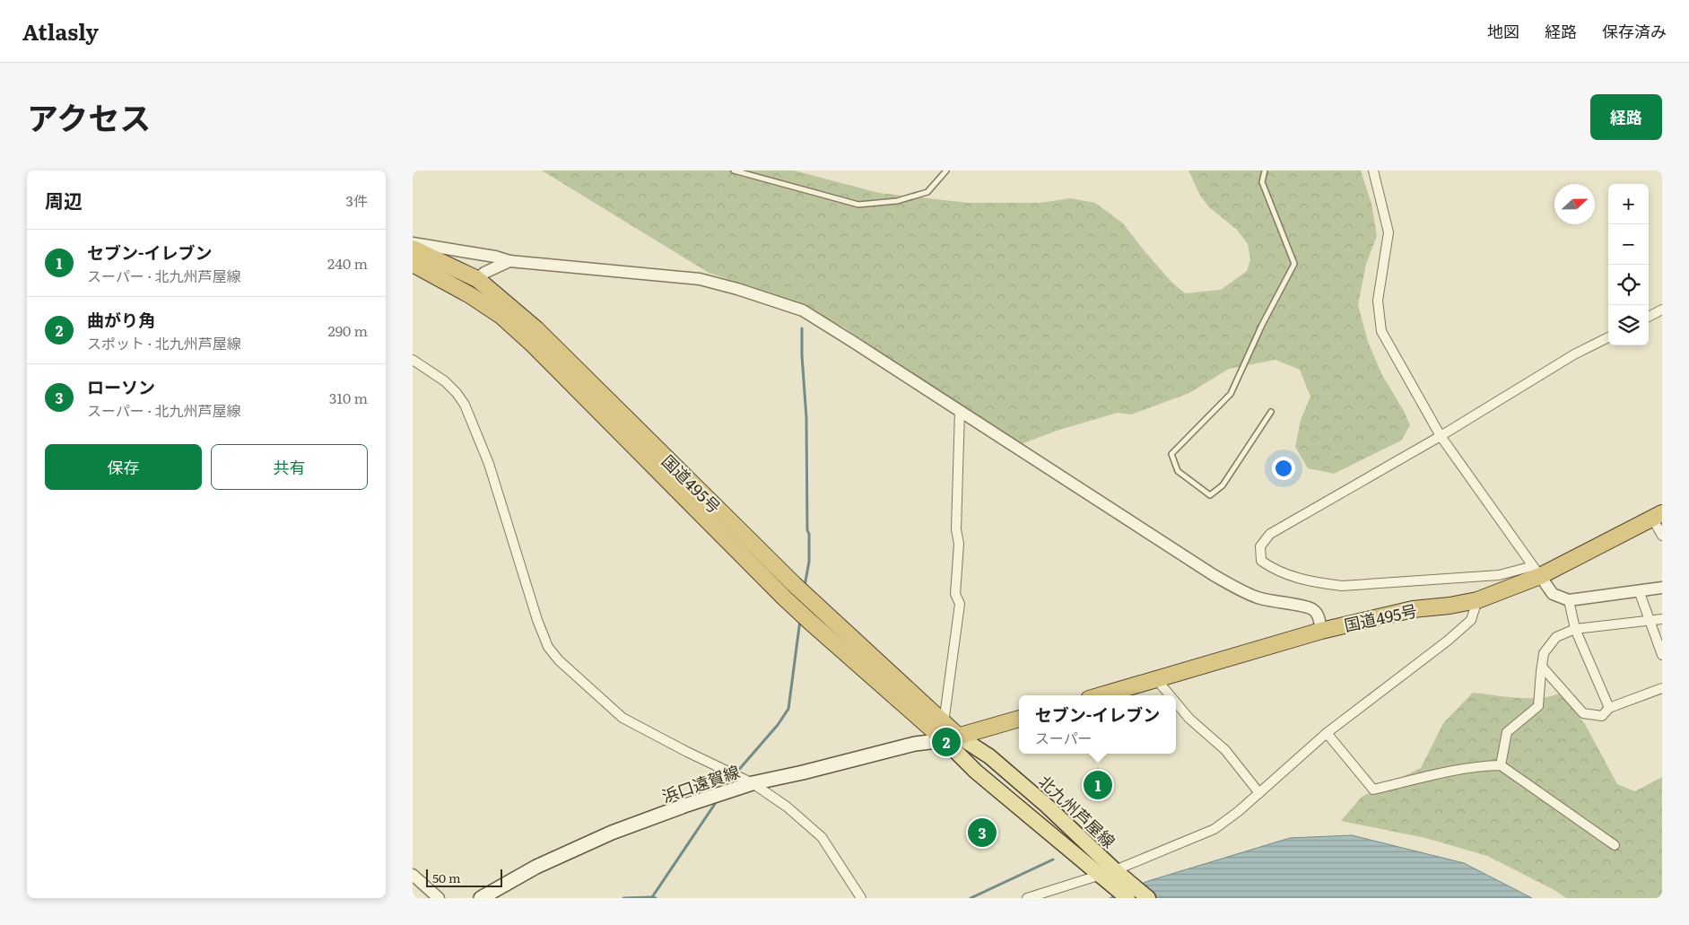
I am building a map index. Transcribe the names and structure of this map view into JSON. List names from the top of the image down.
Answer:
{
  "streets": {
    "highway": ["国道495号"],
    "main road": ["浜口遠賀線", "北九州芦屋線"]
  },
  "crossings": [
    ["国道495号", "浜口遠賀線"],
    ["国道495号", "北九州芦屋線"],
    ["浜口遠賀線", "北九州芦屋線"]
  ],
  "scale_bar": "50 m",
  "north": "right",
  "page": {
    "header": "Atlasly",
    "nav": ["地図", "経路", "保存済み"],
    "title": "アクセス",
    "buttons": [
      "経路",
      ["保存", "共有"]
    ],
    "heading": ["周辺", "3件"],
    "map_buttons": ["+", "−"],
    "list": [
      {
        "mark": "1",
        "name": "セブン-イレブン",
        "note": "スーパー · 北九州芦屋線",
        "value": "240 m"
      },
      {
        "mark": "2",
        "name": "曲がり角",
        "note": "スポット · 北九州芦屋線",
        "value": "290 m"
      },
      {
        "mark": "3",
        "name": "ローソン",
        "note": "スーパー · 北九州芦屋線",
        "value": "310 m"
      }
    ],
    "popup": ["セブン-イレブン", "スーパー"],
    "pins": ["2", "1", "3"],
    "scale": "50 m"
  }
}
